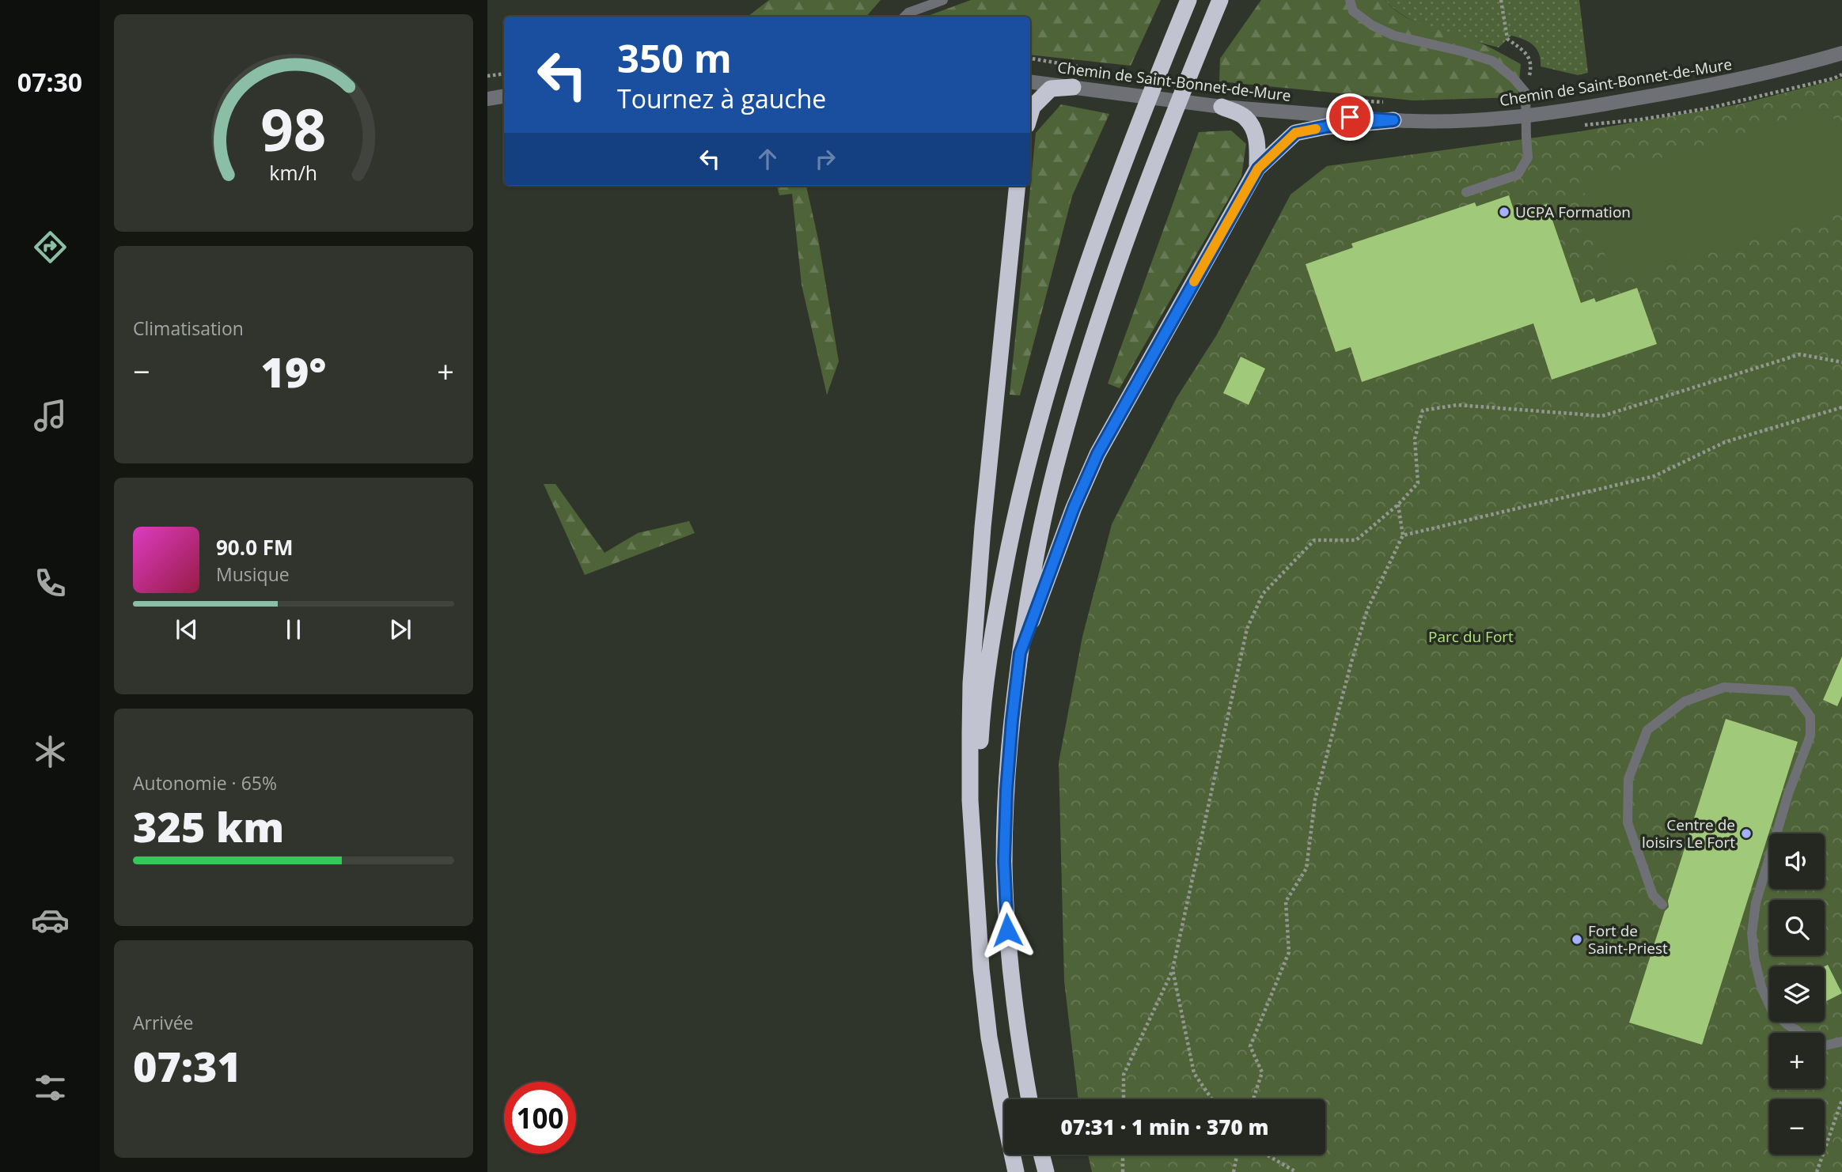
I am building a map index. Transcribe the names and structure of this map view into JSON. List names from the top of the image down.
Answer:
{
  "streets": {
    "street": ["Chemin de Saint-Bonnet-de-Mure"]
  },
  "parks": ["Parc du Fort"],
  "places": ["UCPA Formation", "Centre de loisirs Le Fort", "Fort de Saint-Priest"],
  "page": {
    "tabs": "07:30",
    "turn": ["350 m", "Tournez à gauche"],
    "tile": [
      "Climatisation",
      ["Autonomie · 65%", "325 km"],
      ["Arrivée", "07:31"]
    ],
    "heat": ["−", "19°", "+"],
    "song": ["90.0 FM", "Musique"],
    "map_buttons": ["+", "−"],
    "limit": "100",
    "trip": "07:31 · 1 min · 370 m",
    "gauge": ["98", "km/h"]
  }
}
